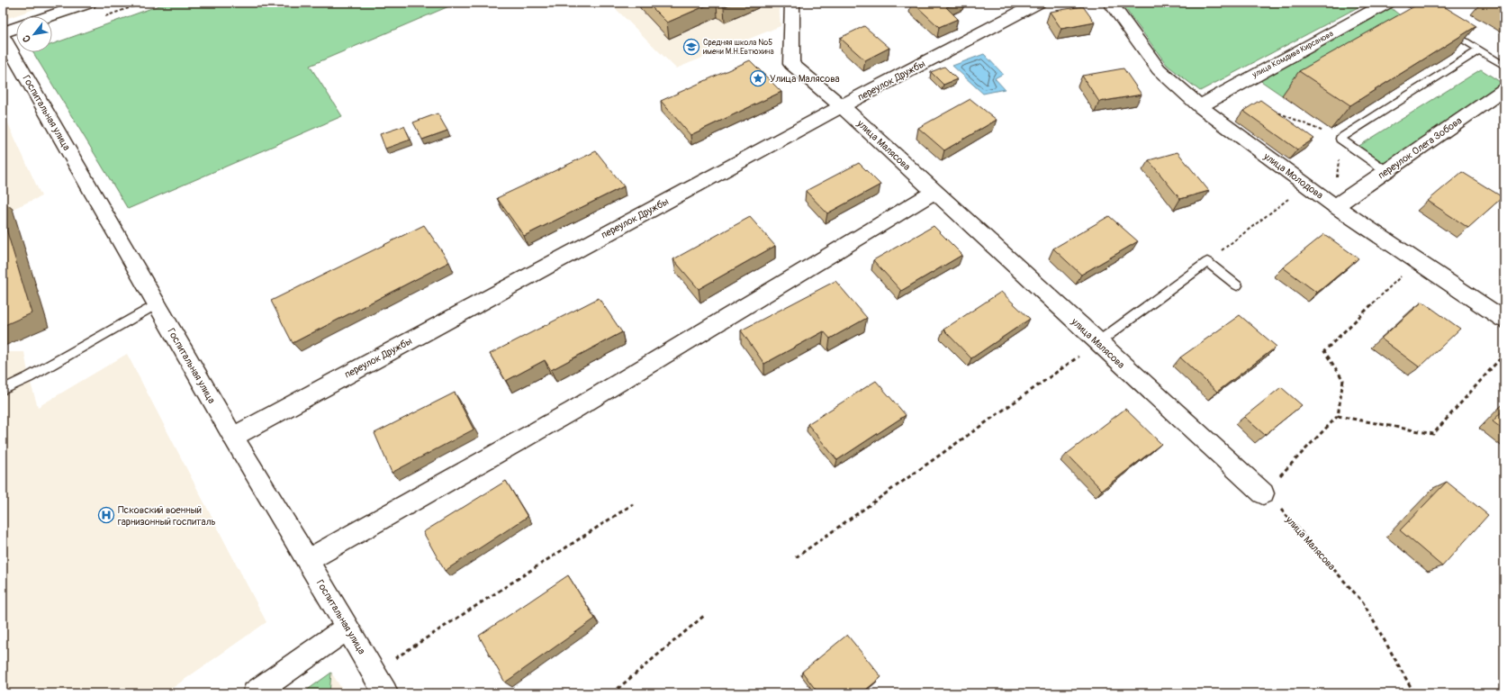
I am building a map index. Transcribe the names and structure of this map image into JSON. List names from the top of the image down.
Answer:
{
  "streets": {
    "street": [
      "улица Комдива Кирсанова",
      "переулок Дружбы",
      "Госпитальная улица",
      "улица Малясова",
      "переулок Олега Зобова",
      "улица Молодова"
    ]
  },
  "crossings": [
    ["улица Комдива Кирсанова", "улица Молодова"],
    ["переулок Дружбы", "Госпитальная улица"],
    ["переулок Дружбы", "улица Малясова"],
    ["переулок Олега Зобова", "улица Молодова"]
  ],
  "places": {
    "school or university": ["Средняя школа №5 имени М.Н.Евтюхина"],
    "place": ["Улица Малясова"],
    "hospital": ["Псковский военный гарнизонный госпиталь"]
  },
  "north": "bottom left"
}
